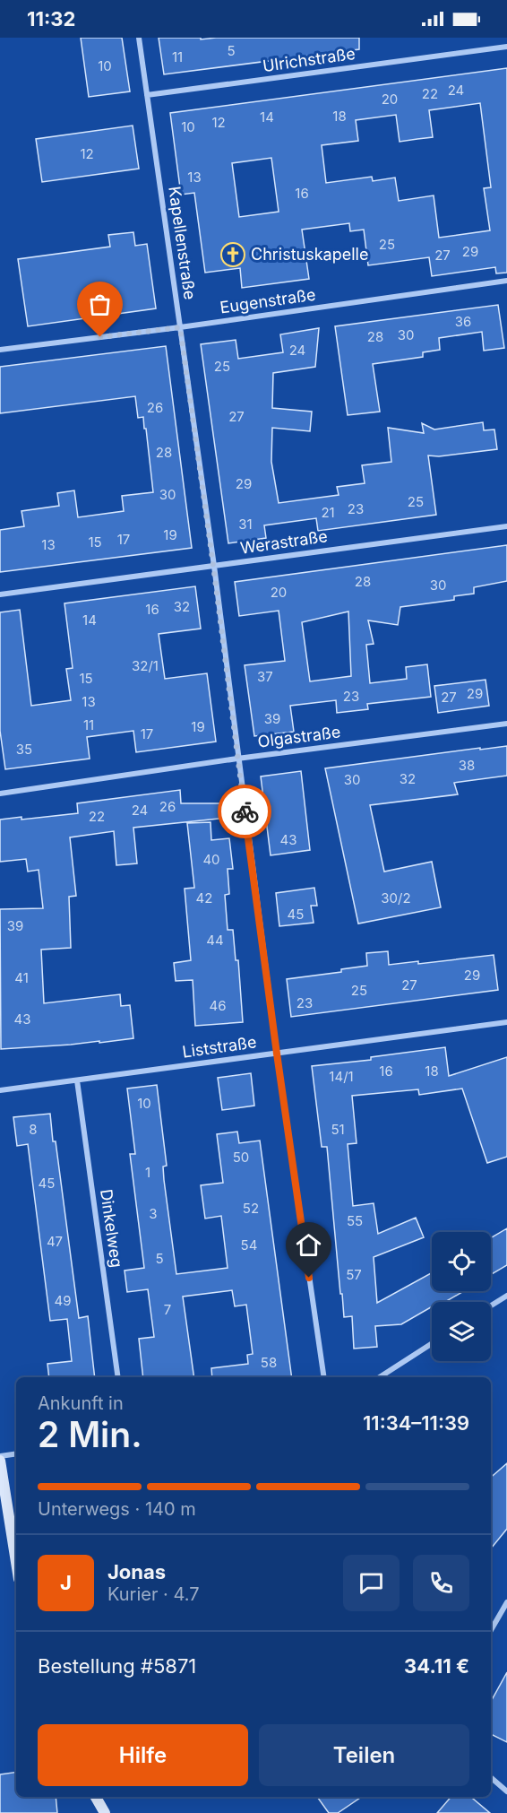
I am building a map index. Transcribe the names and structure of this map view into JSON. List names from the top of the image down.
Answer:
{
  "streets": {
    "street": [
      "Ulrichstraße",
      "Kapellenstraße",
      "Eugenstraße",
      "Werastraße",
      "Olgastraße",
      "Liststraße",
      "Dinkelweg"
    ]
  },
  "crossings": [
    ["Ulrichstraße", "Kapellenstraße"],
    ["Kapellenstraße", "Eugenstraße"],
    ["Kapellenstraße", "Werastraße"],
    ["Kapellenstraße", "Olgastraße"],
    ["Kapellenstraße", "Liststraße"],
    ["Liststraße", "Dinkelweg"]
  ],
  "places": {
    "church": ["Christuskapelle"]
  },
  "house_numbers": [
    "5",
    "11",
    "10",
    "24",
    "22",
    "20",
    "18",
    "14",
    "12",
    "10",
    "12",
    "13",
    "16",
    "25",
    "29",
    "27",
    "36",
    "30",
    "28",
    "24",
    "25",
    "26",
    "27",
    "28",
    "29",
    "30",
    "25",
    "23",
    "21",
    "31",
    "19",
    "17",
    "15",
    "13",
    "28",
    "30",
    "20",
    "32",
    "16",
    "14",
    "32/1",
    "37",
    "15",
    "29",
    "23",
    "27",
    "13",
    "39",
    "11",
    "19",
    "17",
    "35",
    "38",
    "32",
    "30",
    "26",
    "24",
    "22",
    "43",
    "40",
    "42",
    "30/2",
    "45",
    "39",
    "44",
    "29",
    "41",
    "27",
    "25",
    "23",
    "46",
    "43",
    "16",
    "18",
    "14/1",
    "10",
    "8",
    "51",
    "50",
    "1",
    "45",
    "52",
    "3",
    "55",
    "47",
    "54",
    "5",
    "57",
    "49",
    "7",
    "58"
  ],
  "page": {
    "status": "11:32",
    "heading": ["2 Min.", "Ankunft in", "11:34–11:39"],
    "panel": [
      "Jonas",
      "Kurier · 4.7",
      "Bestellung #5871",
      "34.11 €"
    ],
    "bar": "Unterwegs · 140 m",
    "round": "J",
    "buttons": ["Hilfe", "Teilen"]
  }
}
